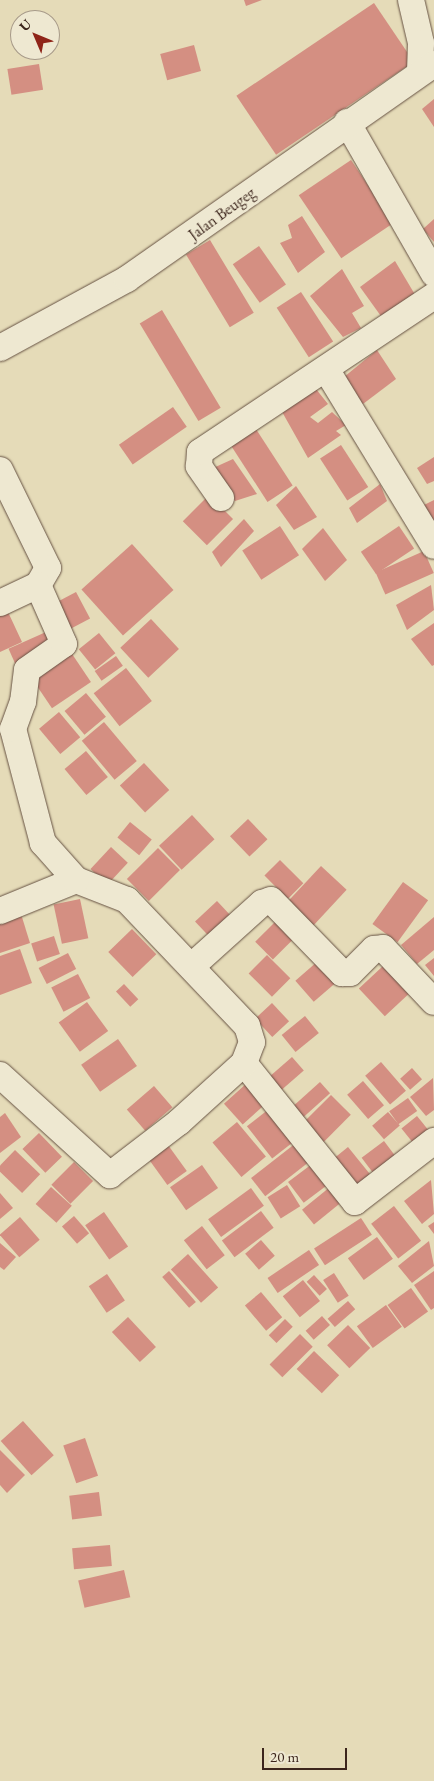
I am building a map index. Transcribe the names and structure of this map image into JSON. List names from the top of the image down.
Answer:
{
  "streets": {
    "street": ["Jalan Beugeg"]
  },
  "scale_bar": "20 m",
  "north": "top left"
}
